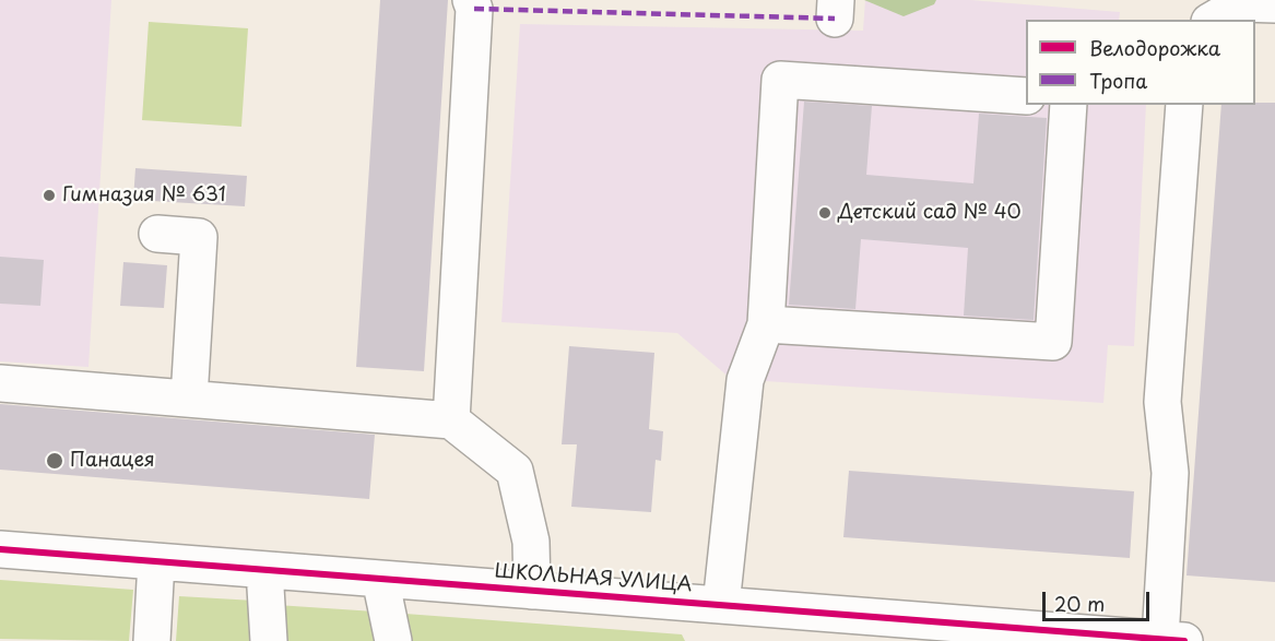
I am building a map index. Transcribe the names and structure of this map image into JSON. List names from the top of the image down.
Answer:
{
  "streets": {
    "street": ["ШКОЛЬНАЯ УЛИЦА"]
  },
  "places": ["Гимназия № 631", "Детский сад № 40", "Панацея"],
  "legend": ["Велодорожка", "Тропа"],
  "scale_bar": "20 m"
}
